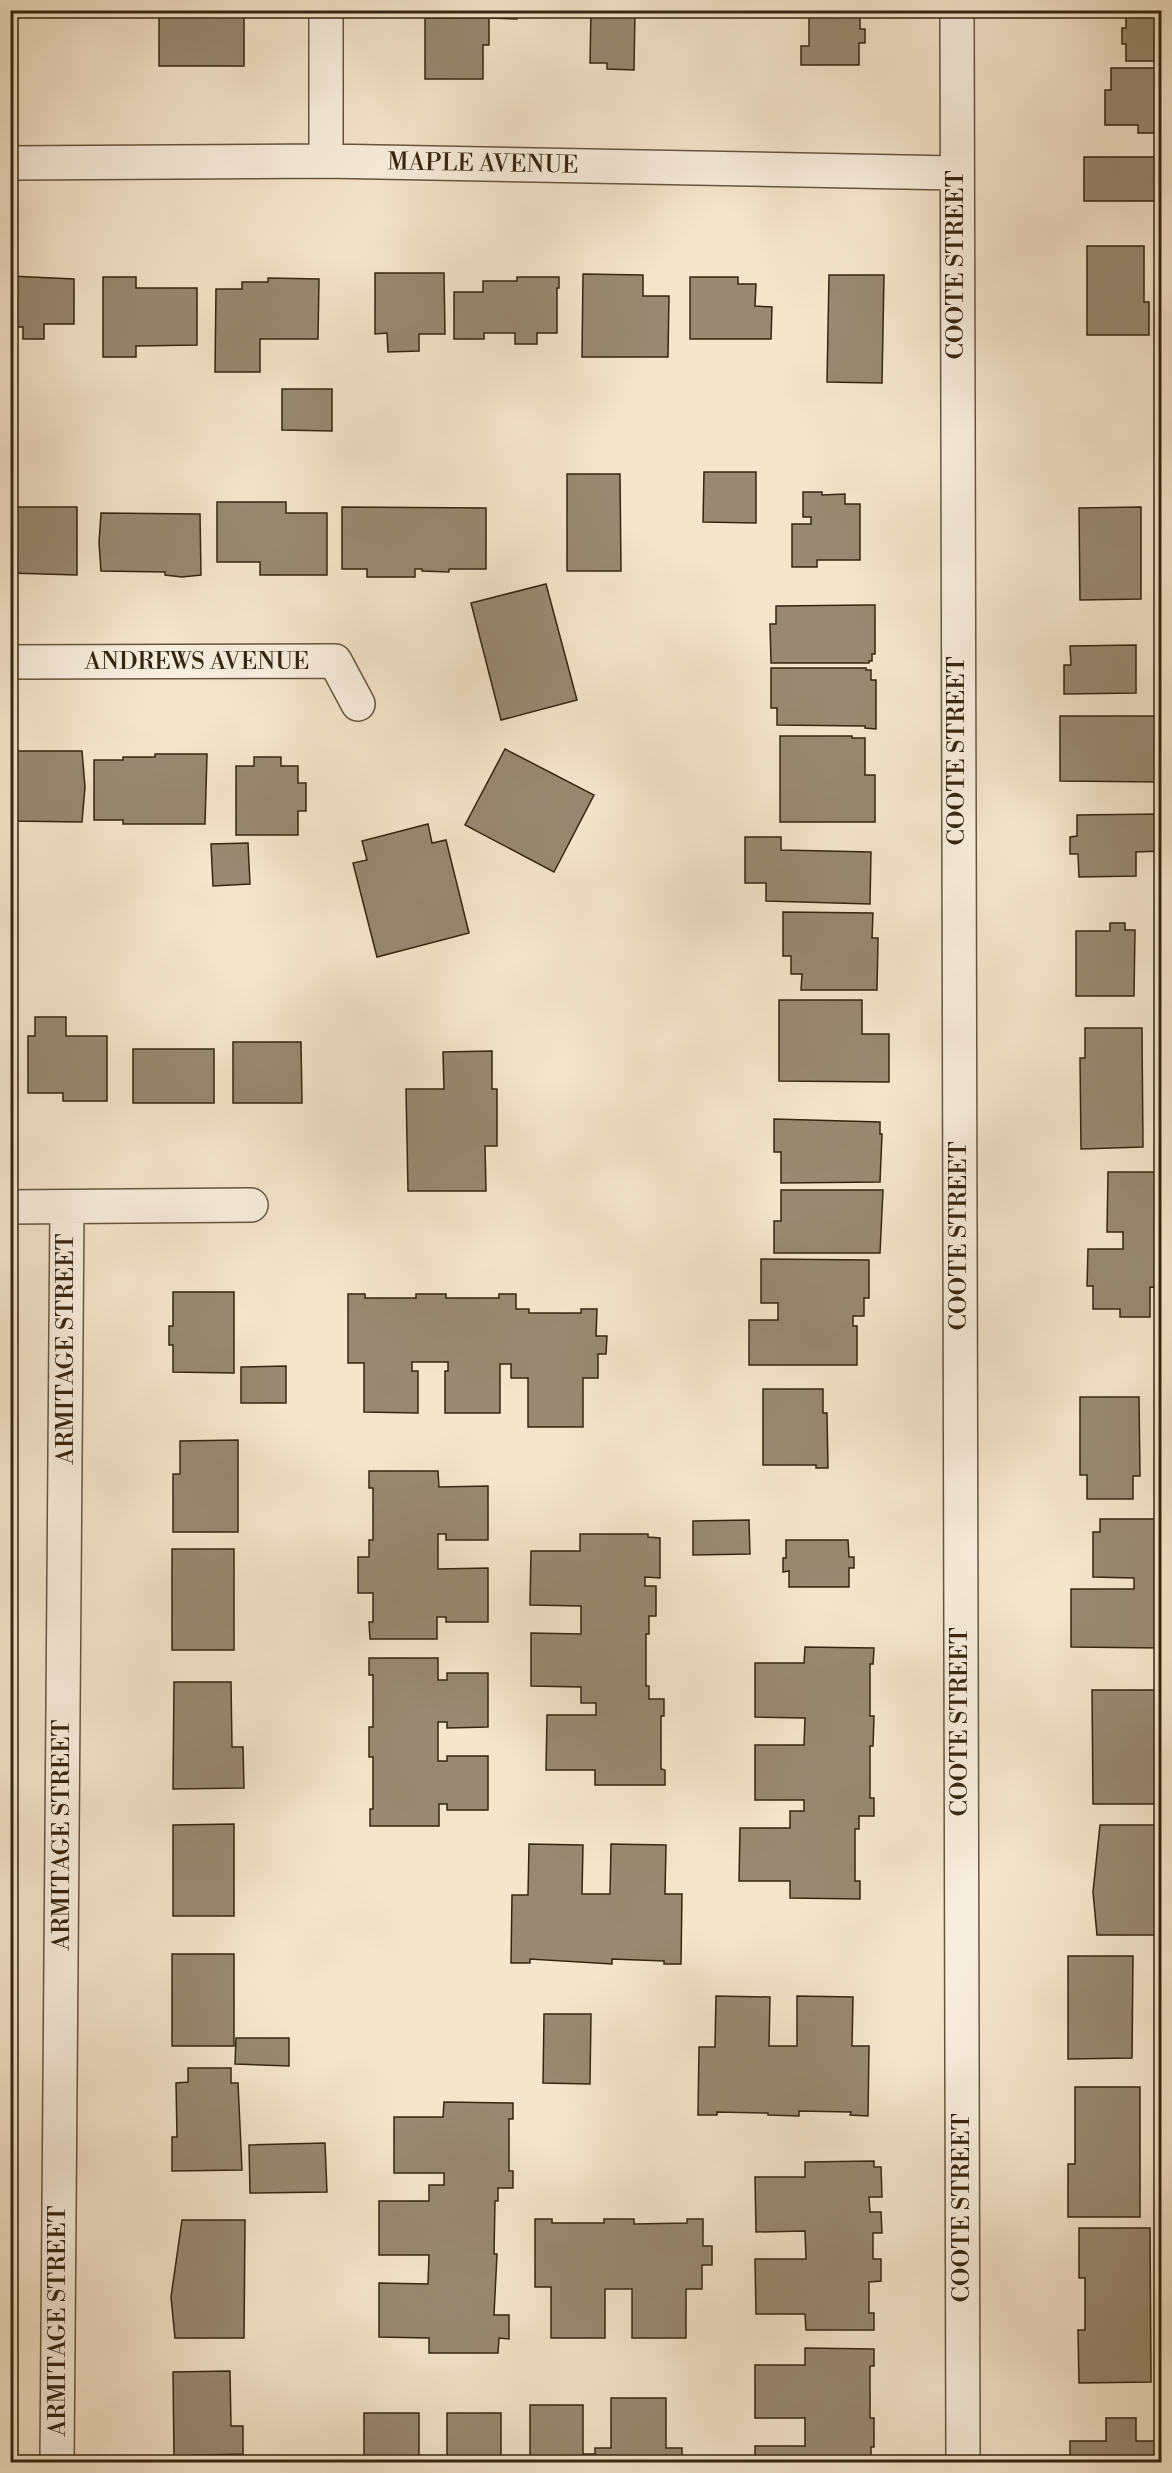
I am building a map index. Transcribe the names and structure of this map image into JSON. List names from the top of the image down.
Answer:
{
  "streets": {
    "street": [
      "MAPLE AVENUE",
      "COOTE STREET",
      "ANDREWS AVENUE",
      "ARMITAGE STREET"
    ]
  },
  "crossings": [
    ["MAPLE AVENUE", "COOTE STREET"]
  ]
}
